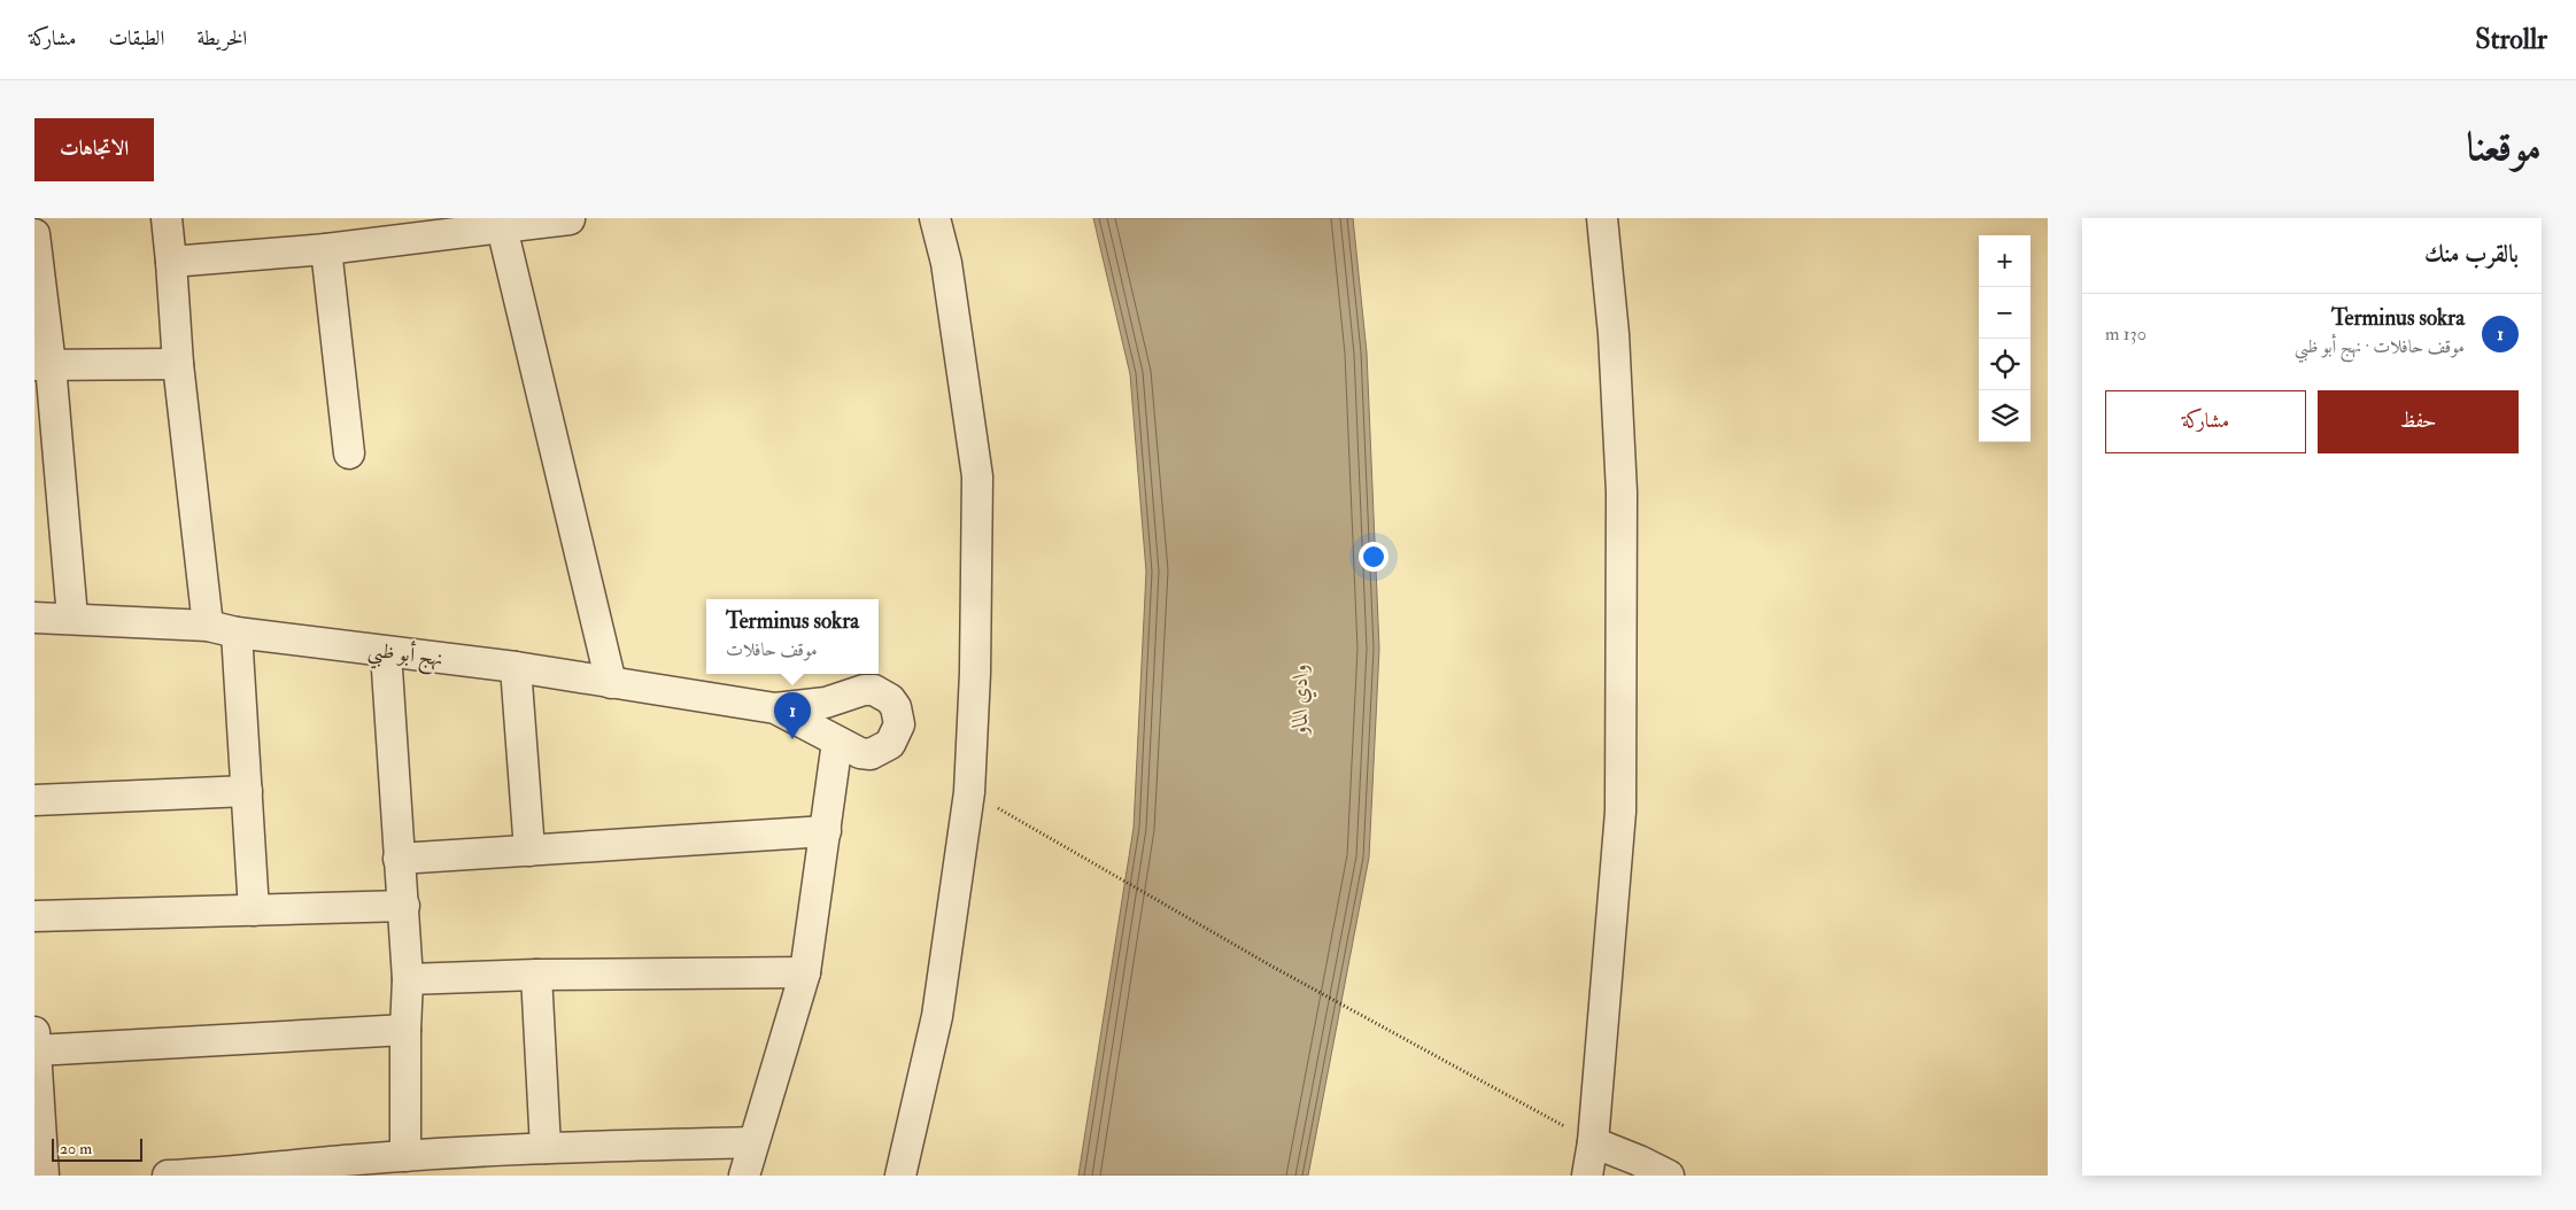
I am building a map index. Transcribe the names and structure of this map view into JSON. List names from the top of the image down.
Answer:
{
  "streets": {
    "street": ["نهج أبو ظبي"]
  },
  "water": ["وادي الماو"],
  "scale_bar": "20 m",
  "page": {
    "header": "Strollr",
    "nav": ["الخريطة", "الطبقات", "مشاركة"],
    "title": "موقعنا",
    "buttons": [
      "الاتجاهات",
      ["حفظ", "مشاركة"]
    ],
    "heading": "بالقرب منك",
    "map_buttons": ["+", "−"],
    "list": [
      {
        "mark": "1",
        "name": "Terminus sokra",
        "note": "موقف حافلات · نهج أبو ظبي",
        "value": "130 m"
      }
    ],
    "popup": ["Terminus sokra", "موقف حافلات"],
    "pins": "1",
    "scale": "20 m"
  }
}
